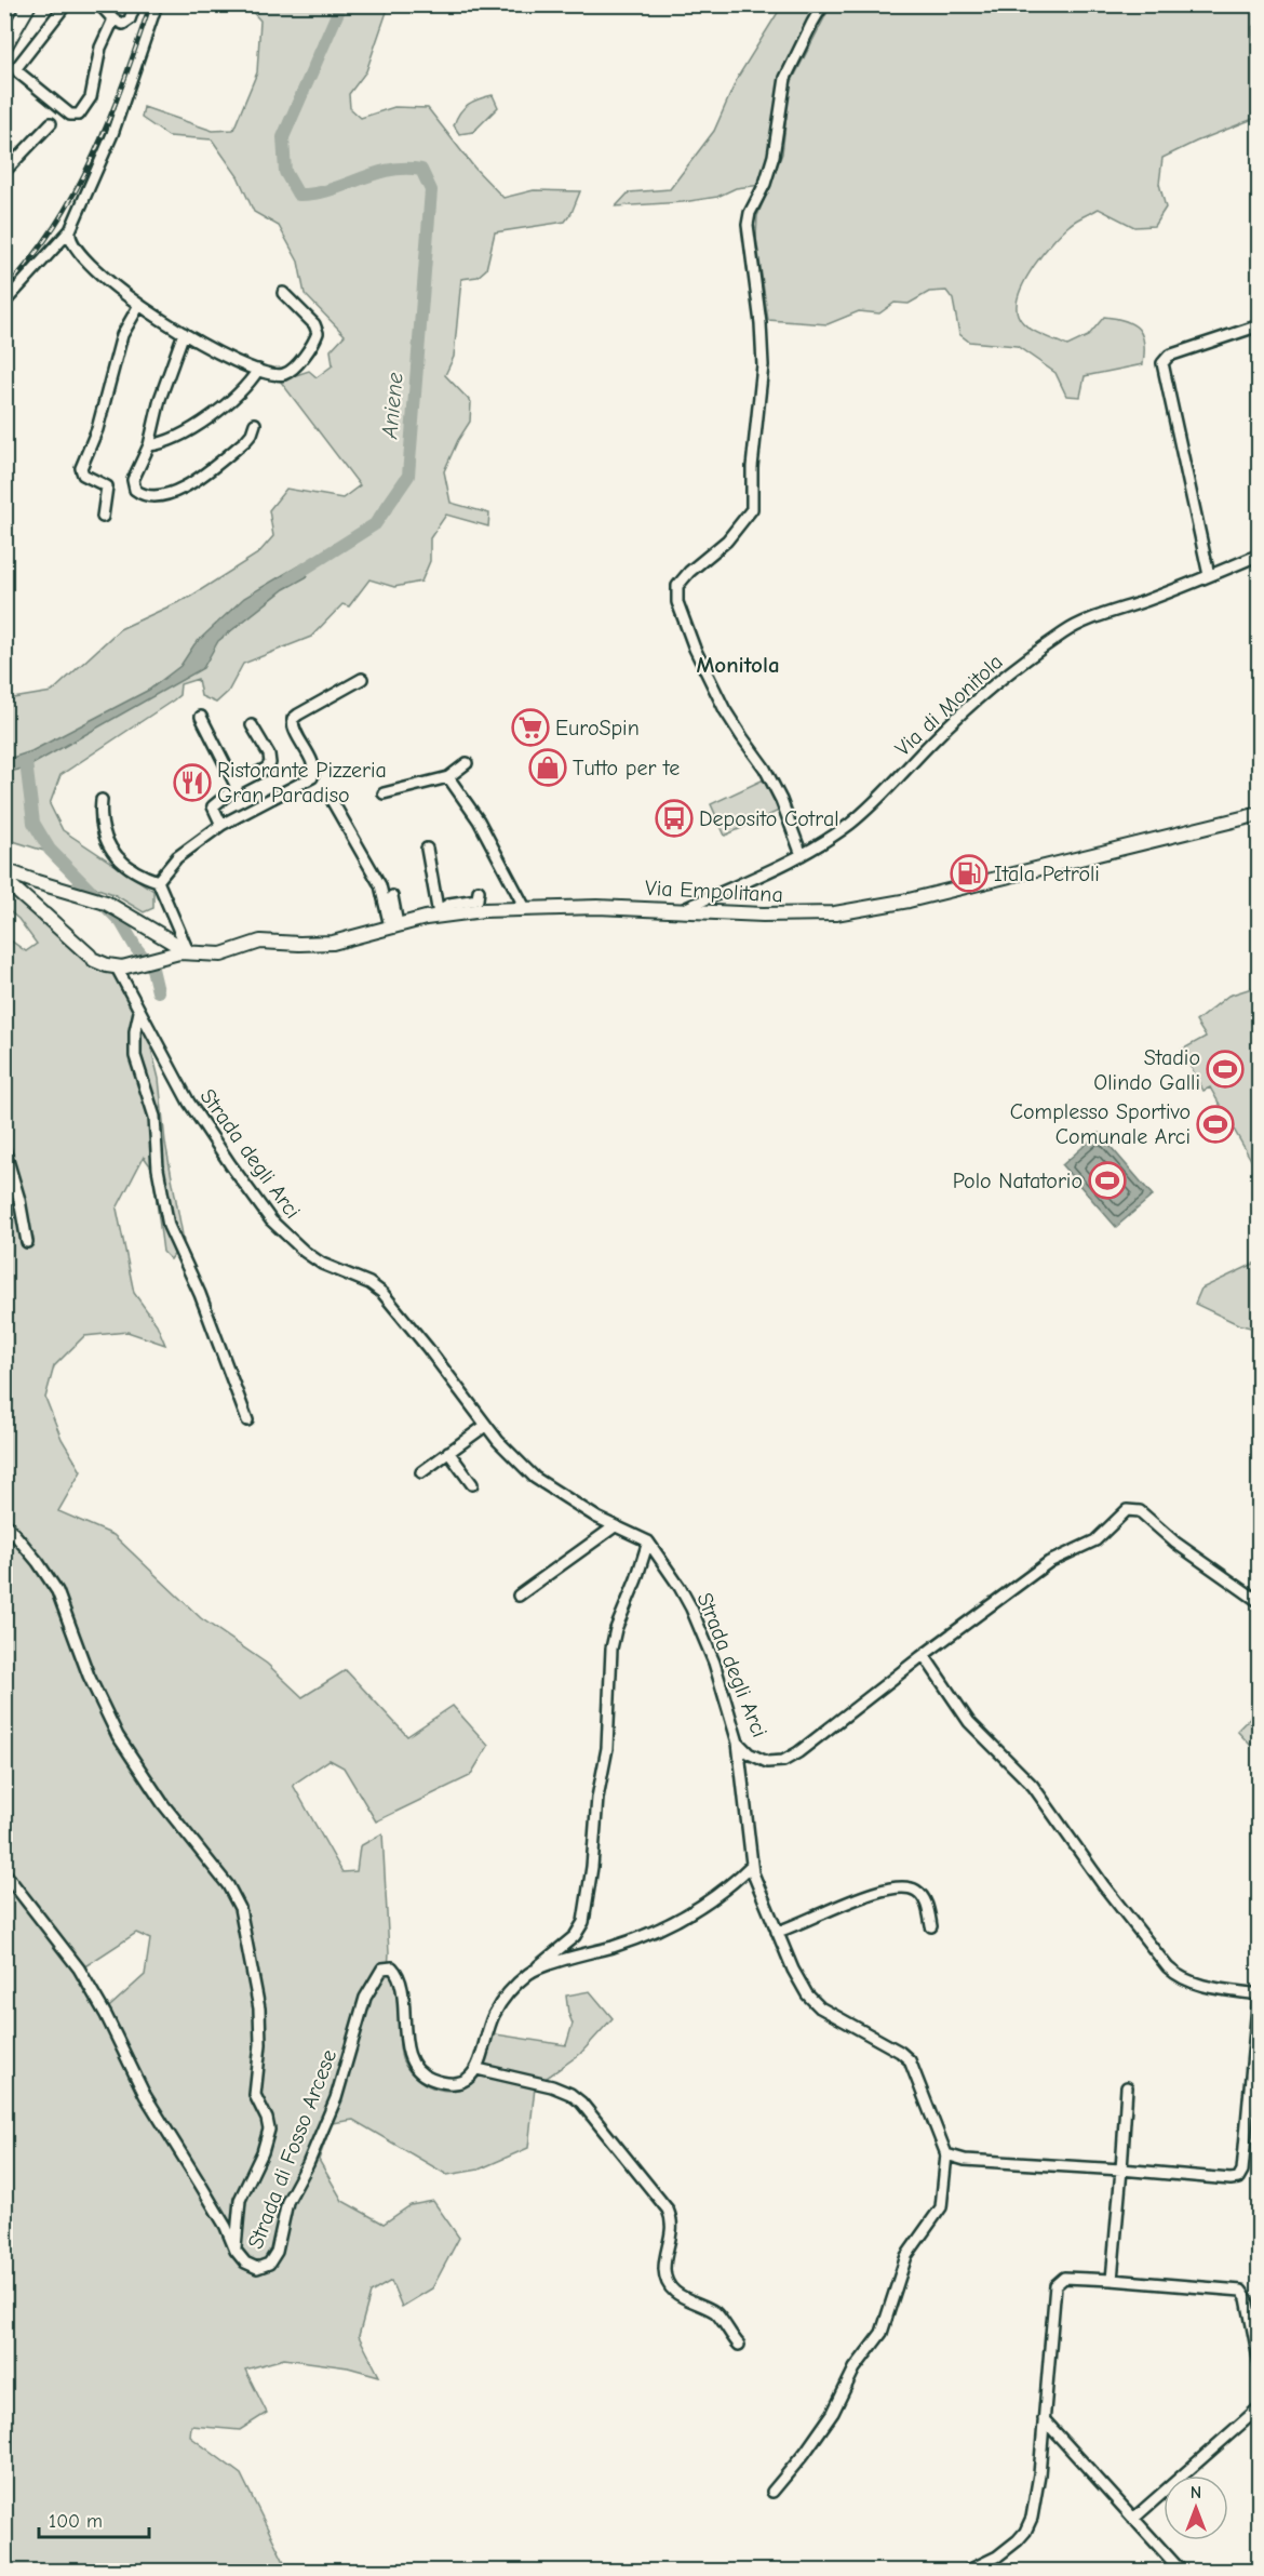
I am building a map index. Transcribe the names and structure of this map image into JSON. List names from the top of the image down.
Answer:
{
  "streets": {
    "main road": ["Via Empolitana"],
    "street": ["Via di Monitola", "Strada degli Arci", "Strada di Fosso Arcese"]
  },
  "crossings": [
    ["Via di Monitola", "Via Empolitana"],
    ["Via Empolitana", "Strada degli Arci"]
  ],
  "districts": ["Monitola"],
  "water": ["Aniene"],
  "places": {
    "supermarket": ["EuroSpin"],
    "shop": ["Tutto per te"],
    "restaurant": ["Ristorante Pizzeria Gran Paradiso"],
    "bus stop": ["Deposito Cotral"],
    "fuel station": ["Itala Petroli"],
    "sports": ["Stadio Olindo Galli", "Complesso Sportivo Comunale Arci", "Polo Natatorio"]
  },
  "scale_bar": "100 m",
  "north": "top"
}
